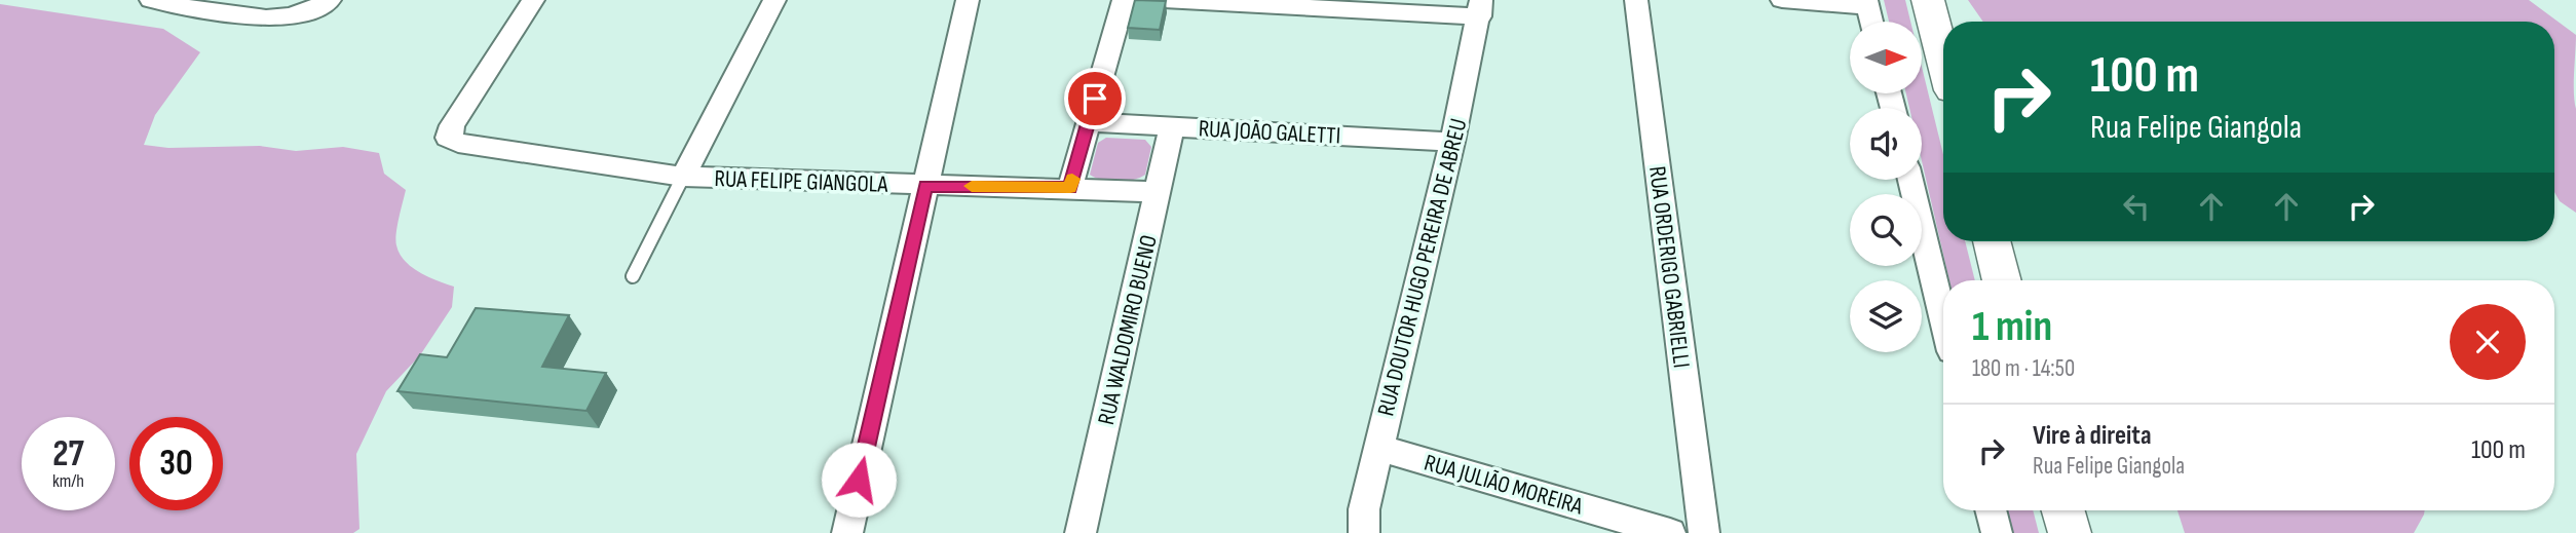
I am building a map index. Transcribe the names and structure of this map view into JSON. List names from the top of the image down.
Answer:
{
  "streets": {
    "street": [
      "RUA JOÃO GALETTI",
      "RUA FELIPE GIANGOLA",
      "RUA DOUTOR HUGO PEREIRA DE ABREU",
      "RUA ORDERIGO GABRIELLI",
      "RUA WALDOMIRO BUENO",
      "RUA JULIÃO MOREIRA"
    ]
  },
  "crossings": [
    ["RUA JOÃO GALETTI", "RUA DOUTOR HUGO PEREIRA DE ABREU"],
    ["RUA JOÃO GALETTI", "RUA WALDOMIRO BUENO"],
    ["RUA FELIPE GIANGOLA", "RUA WALDOMIRO BUENO"],
    ["RUA DOUTOR HUGO PEREIRA DE ABREU", "RUA JULIÃO MOREIRA"]
  ],
  "north": "right",
  "page": {
    "turn": ["100 m", "Rua Felipe Giangola"],
    "heading": ["1 min", "180 m · 14:50"],
    "list": [
      {
        "name": "Vire à direita",
        "note": "Rua Felipe Giangola",
        "value": "100 m"
      }
    ],
    "speed": "27 km/h",
    "limit": "30"
  }
}
